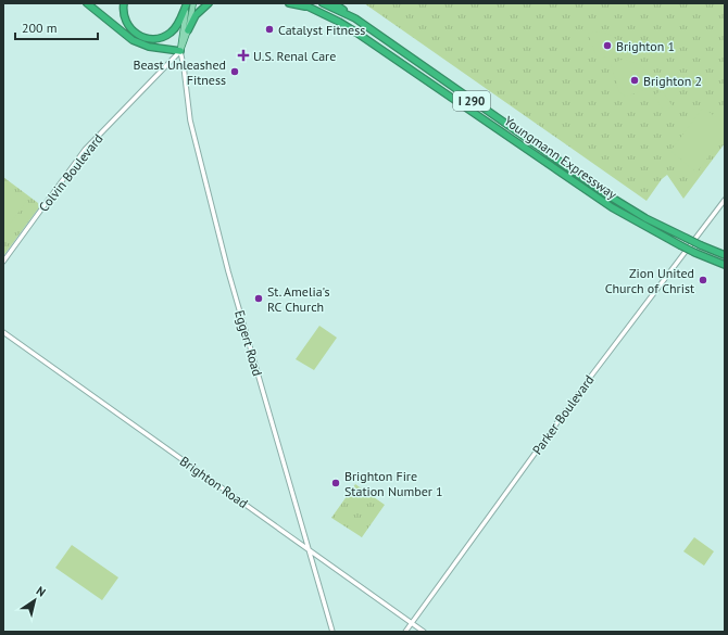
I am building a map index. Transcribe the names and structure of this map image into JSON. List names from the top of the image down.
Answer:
{
  "streets": {
    "highway": ["I 290", "Youngmann Expressway"],
    "street": [
      "Colvin Boulevard",
      "Eggert Road",
      "Parker Boulevard",
      "Brighton Road"
    ]
  },
  "crossings": [
    ["Colvin Boulevard", "Eggert Road"],
    ["Eggert Road", "Brighton Road"],
    ["Parker Boulevard", "Brighton Road"]
  ],
  "places": {
    "other": [
      "Catalyst Fitness",
      "Brighton 1",
      "Beast Unleashed Fitness",
      "Brighton 2",
      "Zion United Church of Christ",
      "St. Amelia's RC Church",
      "Brighton Fire Station Number 1"
    ],
    "health": ["U.S. Renal Care"]
  },
  "scale_bar": "200 m",
  "north": "top right"
}
